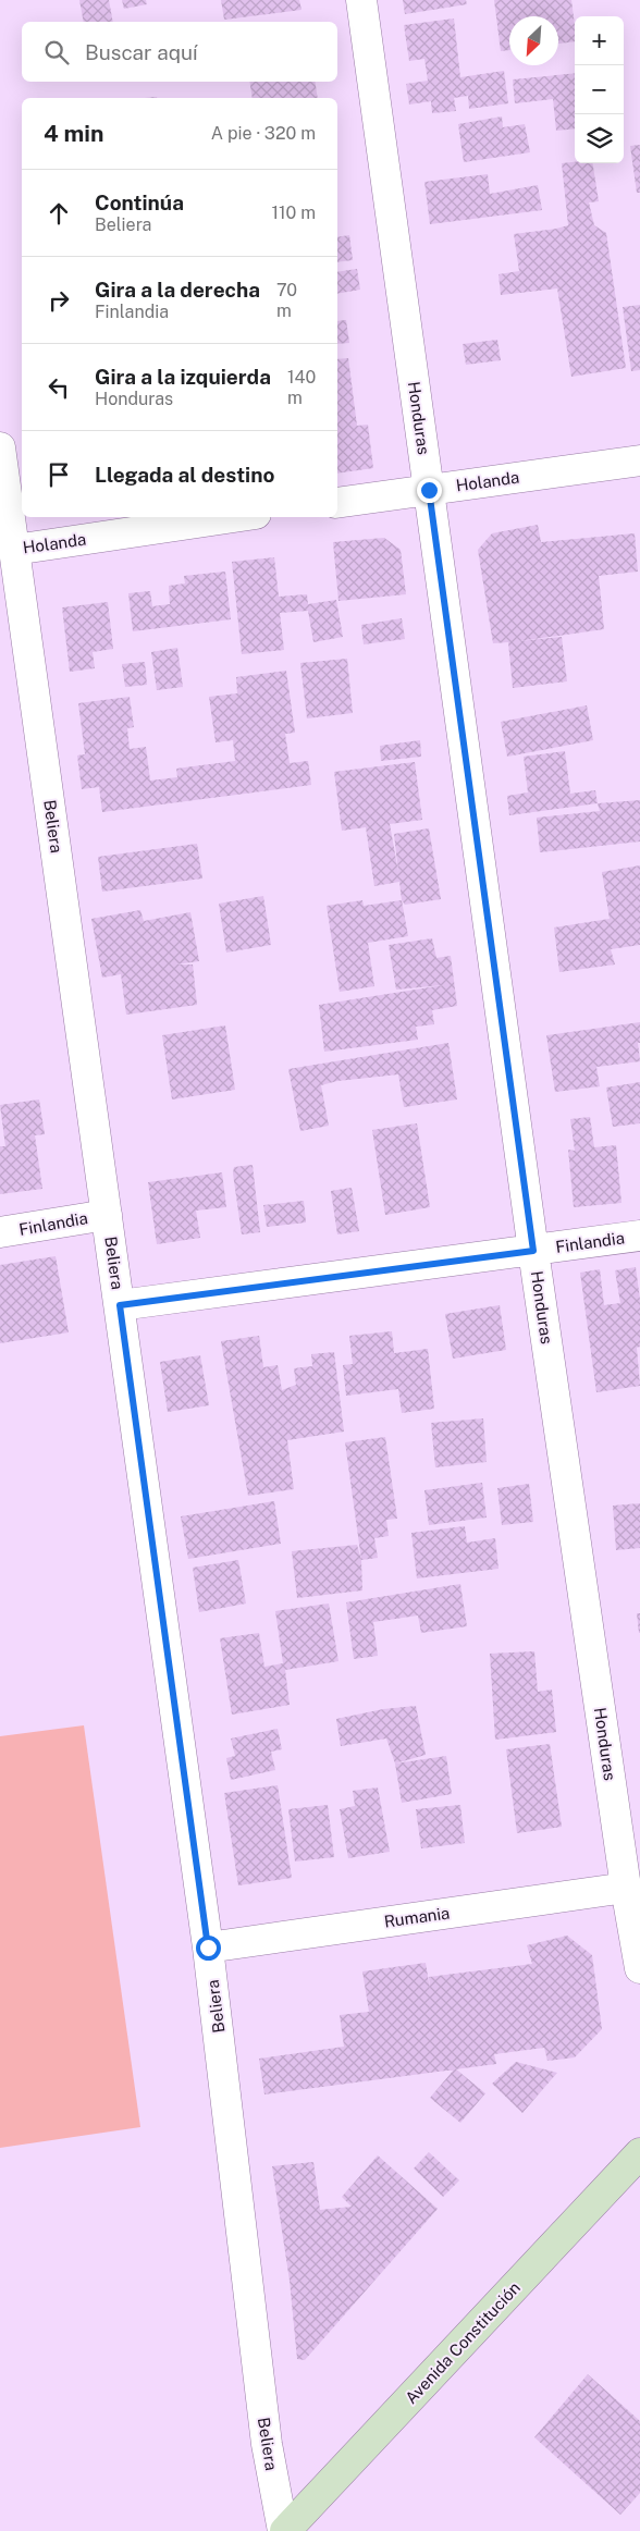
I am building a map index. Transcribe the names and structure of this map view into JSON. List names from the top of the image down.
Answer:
{
  "streets": {
    "main road": ["Avenida Constitución"],
    "street": [
      "Honduras",
      "Holanda",
      "Beliera",
      "Finlandia",
      "Rumania"
    ]
  },
  "crossings": [
    ["Honduras", "Holanda"],
    ["Honduras", "Finlandia"],
    ["Honduras", "Rumania"],
    ["Holanda", "Beliera"],
    ["Beliera", "Finlandia"],
    ["Beliera", "Rumania"],
    ["Beliera", "Avenida Constitución"]
  ],
  "north": "bottom left",
  "page": {
    "map_buttons": ["+", "−"],
    "search": "Buscar aquí",
    "heading": ["4 min", "A pie · 320 m"],
    "list": [
      ["Continúa", "Beliera", "110 m"],
      ["Gira a la derecha", "Finlandia", "70 m"],
      ["Gira a la izquierda", "Honduras", "140 m"],
      "Llegada al destino"
    ]
  }
}
